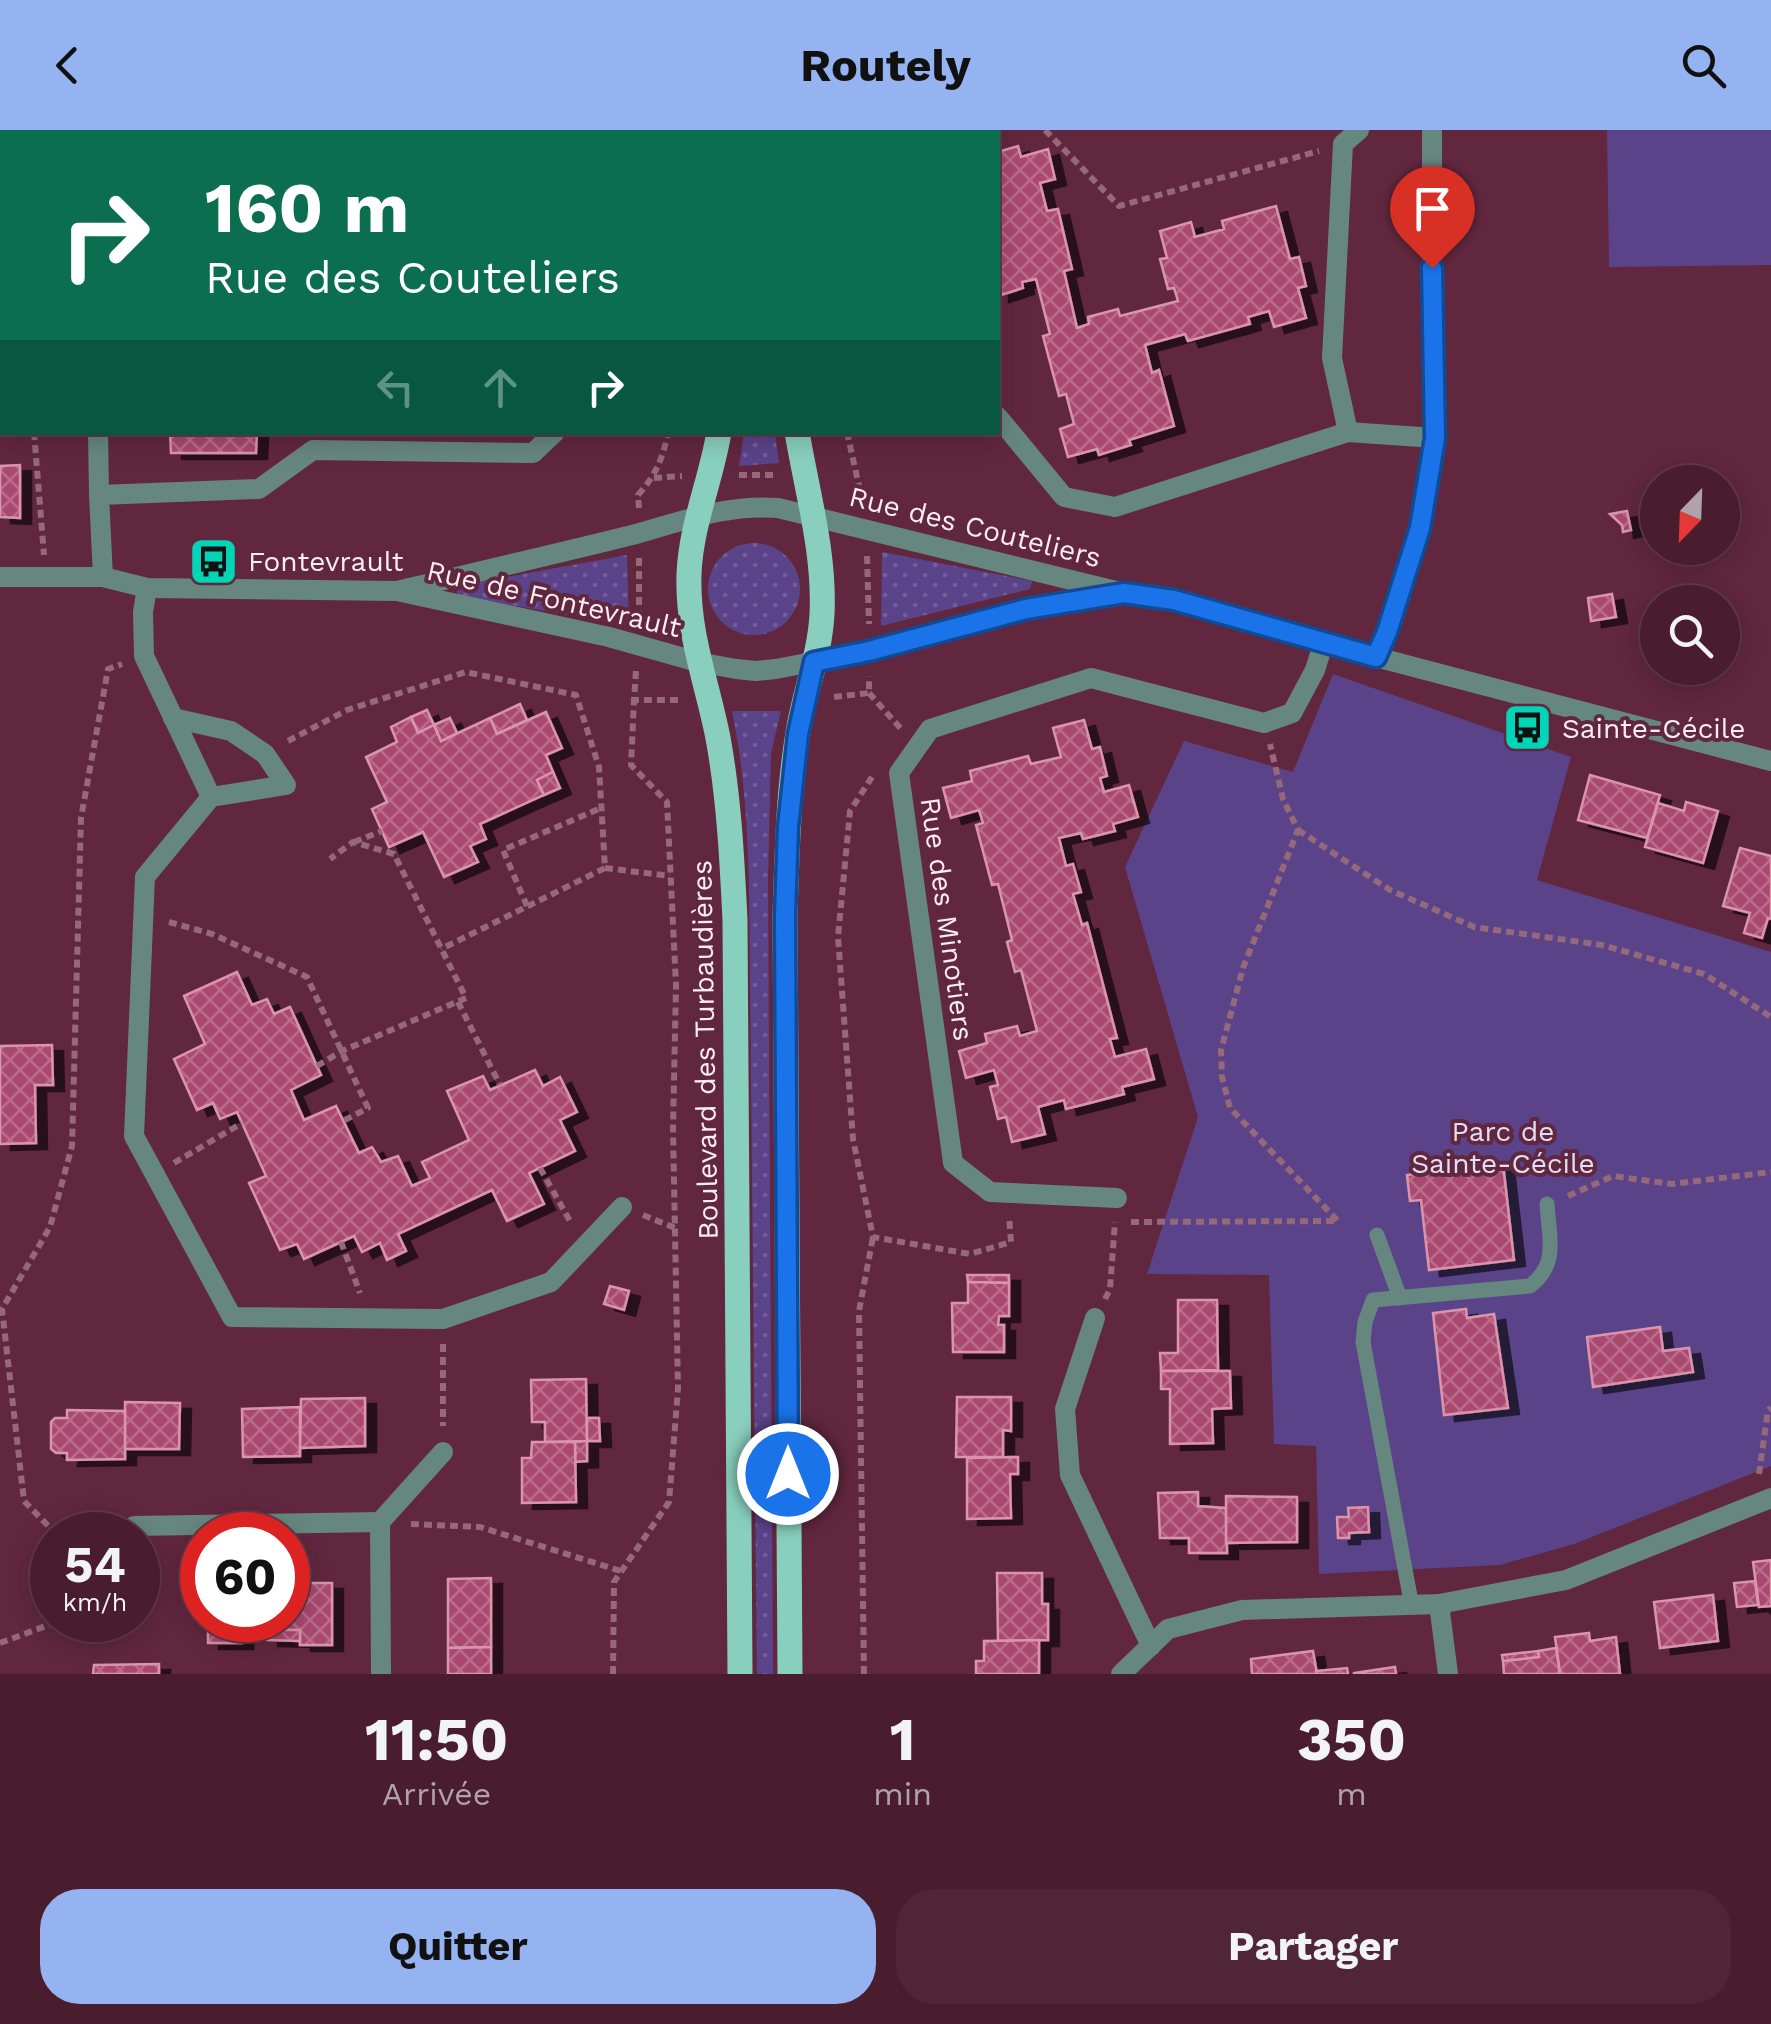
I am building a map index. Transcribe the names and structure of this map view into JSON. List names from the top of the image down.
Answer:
{
  "streets": {
    "main road": ["Boulevard des Turbaudières"],
    "street": ["Rue des Couteliers", "Rue de Fontevrault", "Rue des Minotiers"]
  },
  "crossings": [
    ["Rue des Couteliers", "Rue de Fontevrault"],
    ["Rue des Couteliers", "Boulevard des Turbaudières"],
    ["Rue de Fontevrault", "Boulevard des Turbaudières"]
  ],
  "parks": ["Parc de Sainte-Cécile"],
  "places": {
    "bus stop": ["Fontevrault", "Sainte-Cécile"]
  },
  "north": "bottom left",
  "page": {
    "header": "Routely",
    "turn": ["160 m", "Rue des Couteliers"],
    "speed": "54 km/h",
    "limit": "60",
    "eta": [
      "11:50",
      "Arrivée",
      "1",
      "min",
      "350",
      "m"
    ],
    "buttons": ["Quitter", "Partager"]
  }
}
